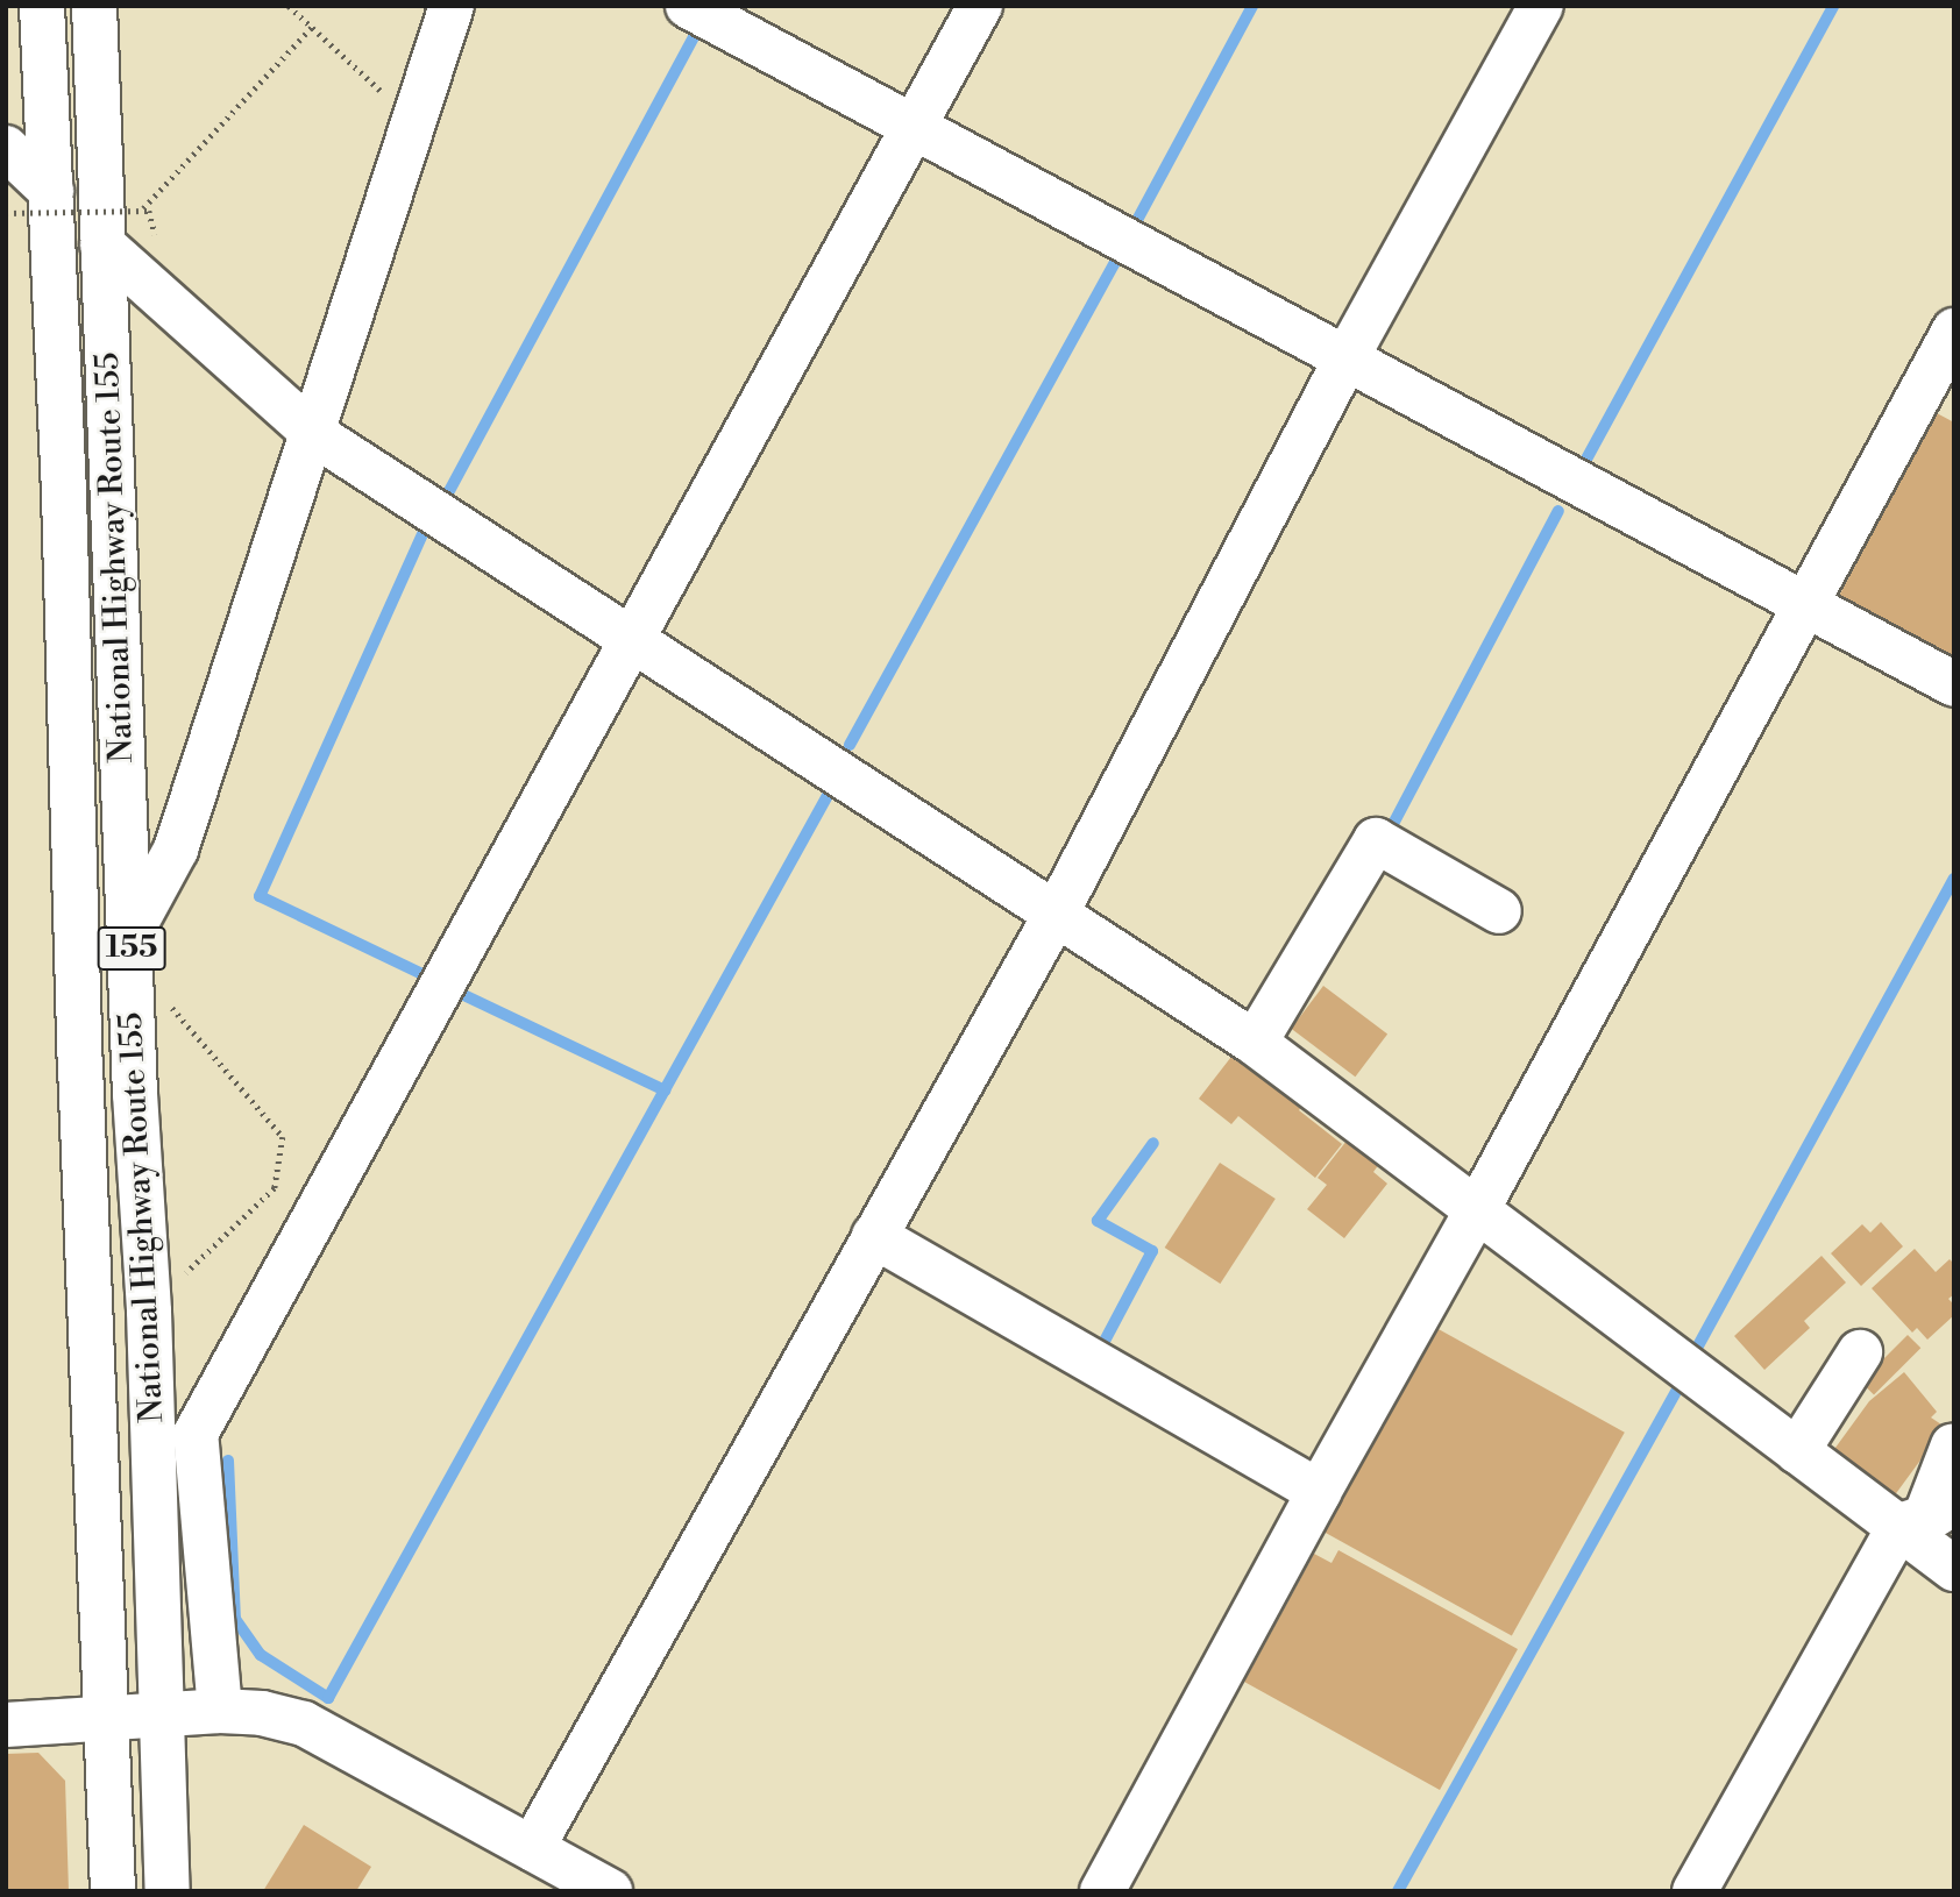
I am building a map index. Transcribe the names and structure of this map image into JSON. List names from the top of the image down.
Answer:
{
  "streets": {
    "main road": ["National Highway Route 155", "155"]
  }
}
